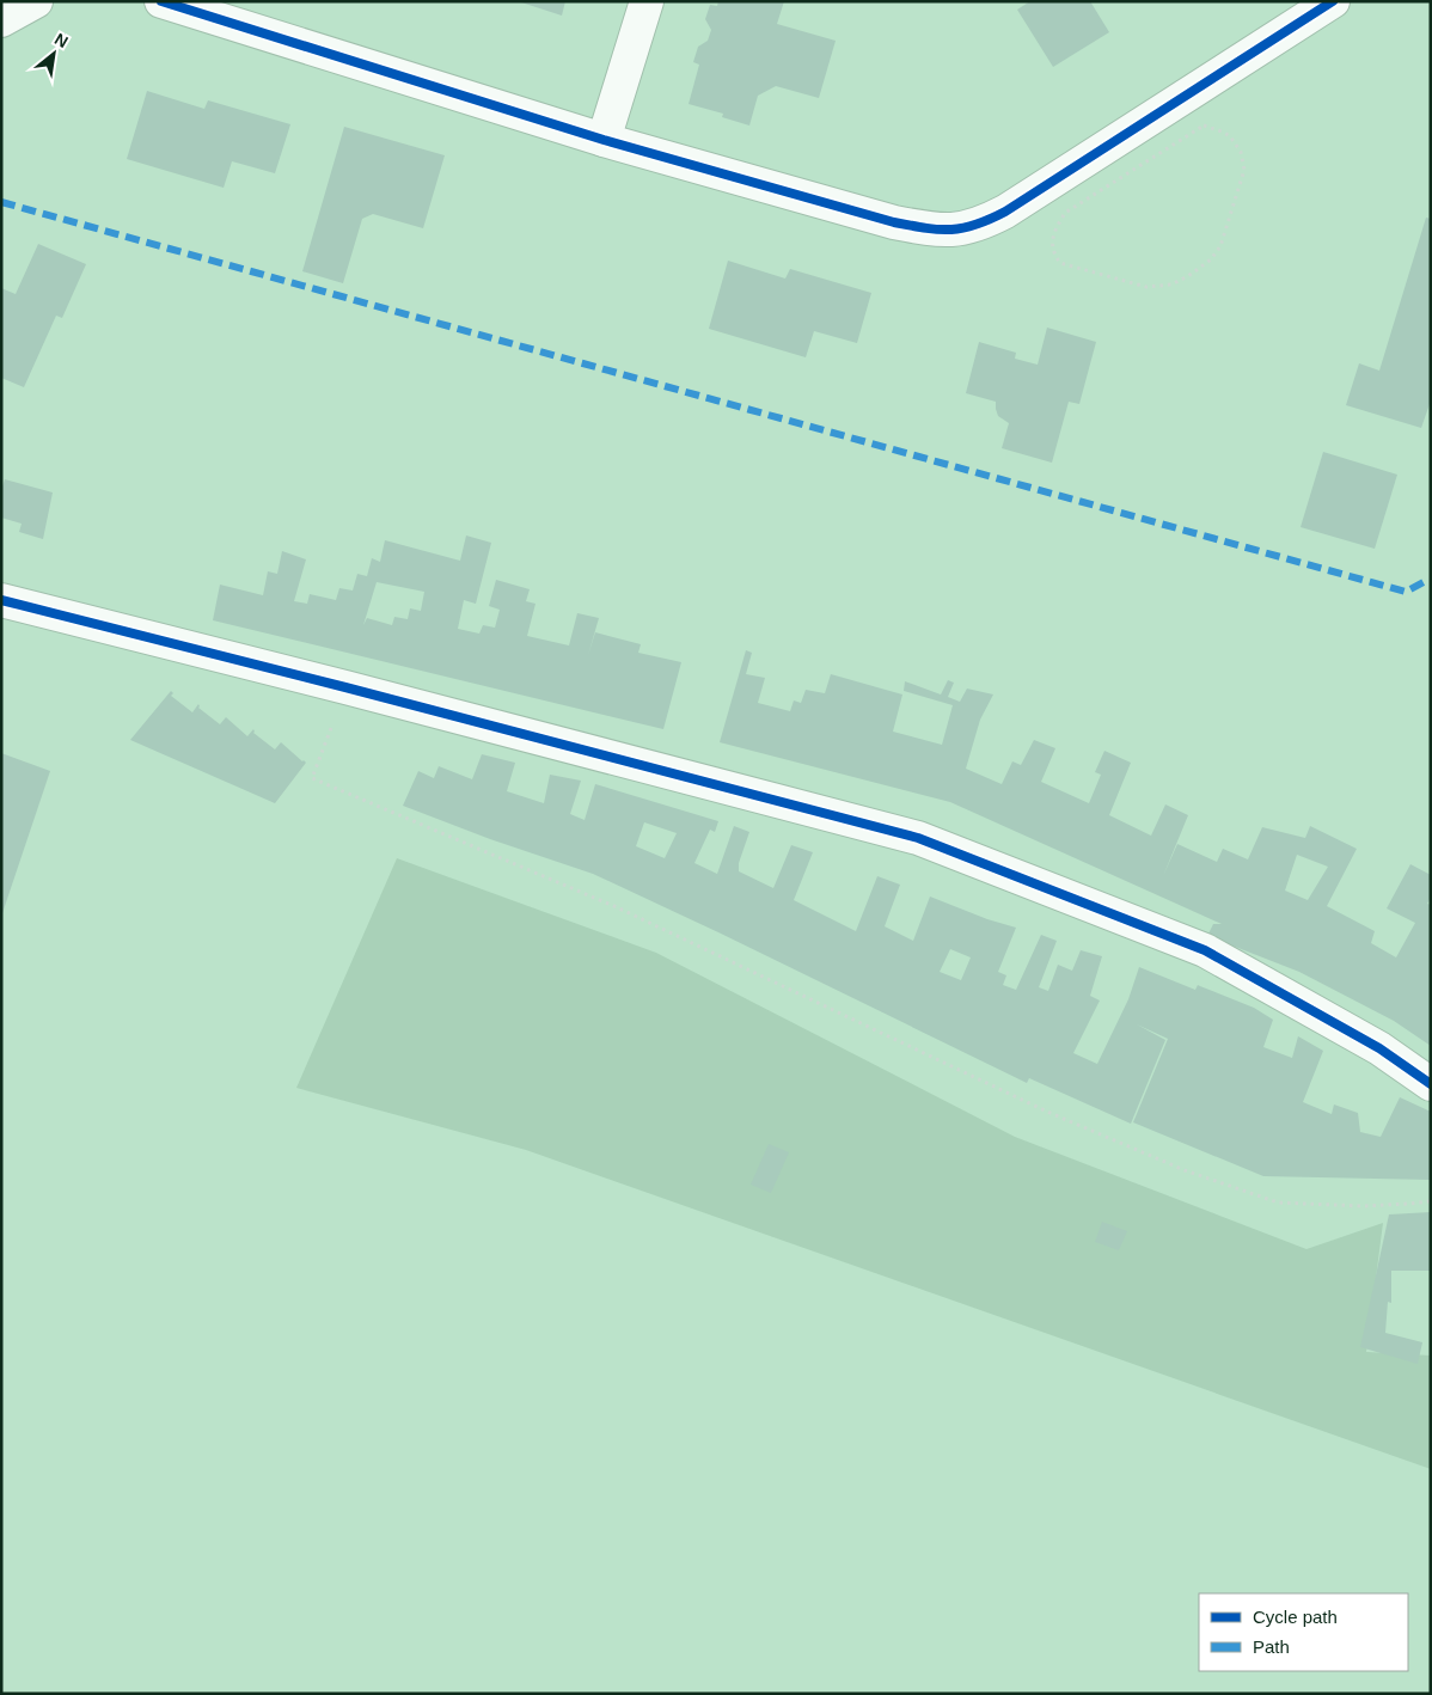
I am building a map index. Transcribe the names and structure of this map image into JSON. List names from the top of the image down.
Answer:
{
  "legend": ["Cycle path", "Path"],
  "north": "top right"
}
